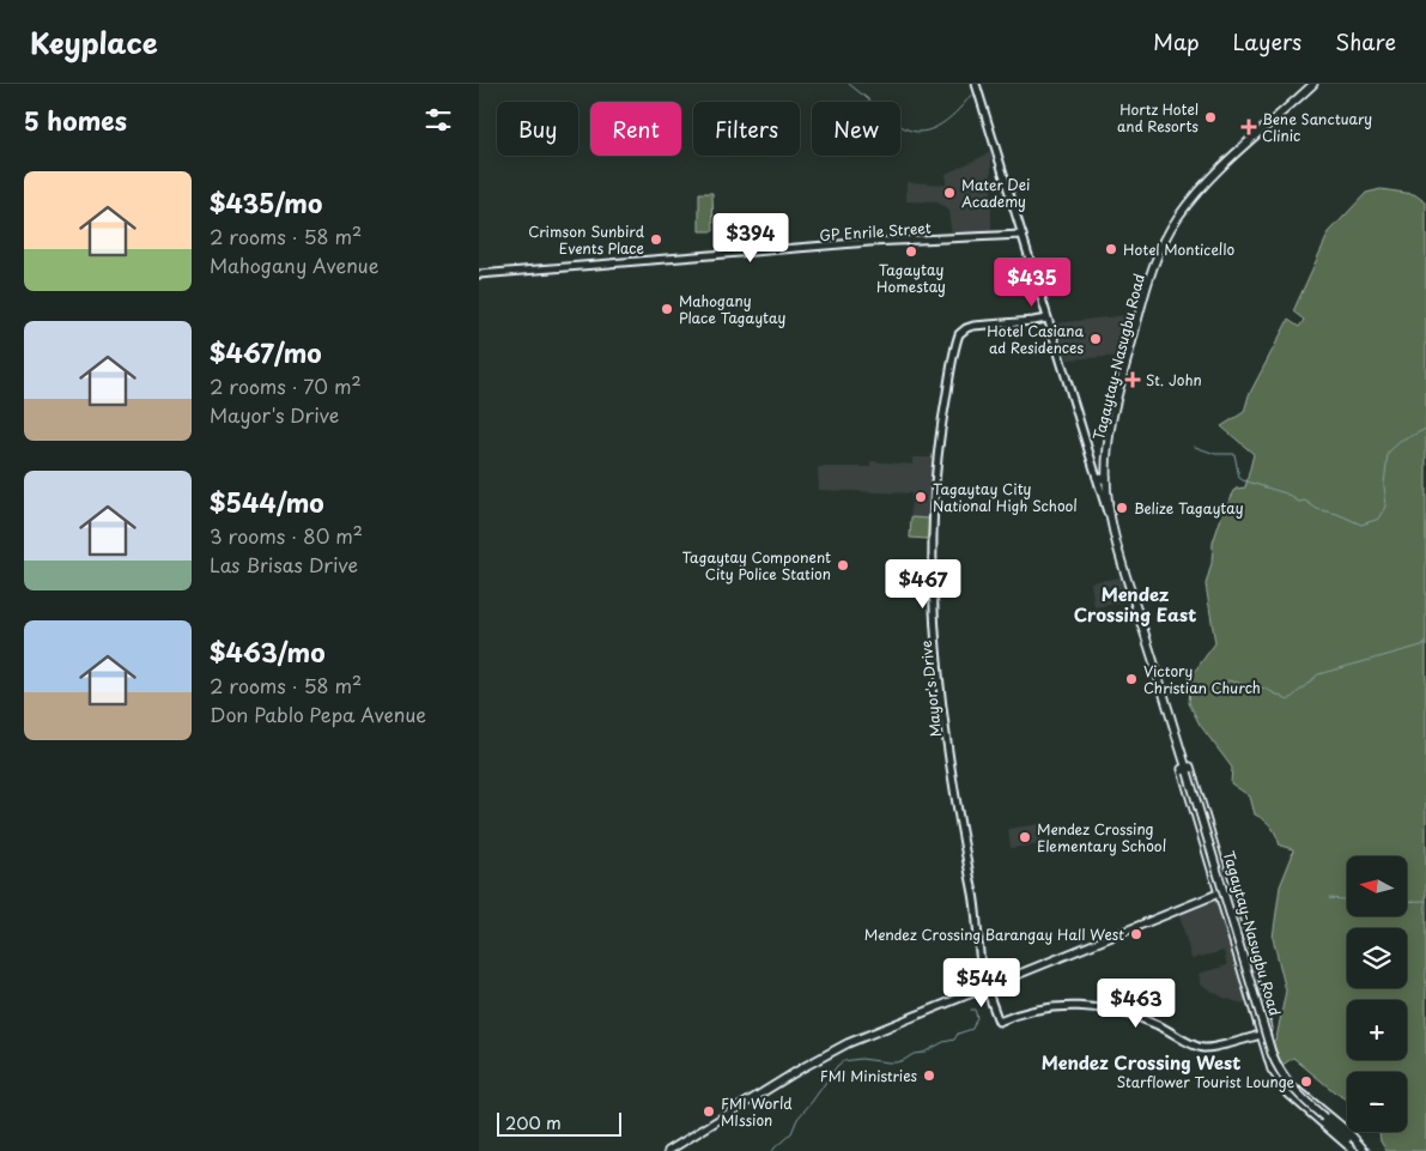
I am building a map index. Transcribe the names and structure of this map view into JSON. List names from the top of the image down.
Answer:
{
  "streets": {
    "main road": ["Tagaytay-Nasugbu Road"],
    "street": ["GP Enrile Street", "Mayor's Drive"]
  },
  "crossings": [
    ["Tagaytay-Nasugbu Road", "Mayor's Drive"]
  ],
  "districts": ["Mendez Crossing East", "Mendez Crossing West"],
  "places": {
    "other": [
      "Hortz Hotel and Resorts",
      "Mater Dei Academy",
      "Crimson Sunbird Events Place",
      "Hotel Monticello",
      "Tagaytay Homestay",
      "Mahogany Place Tagaytay",
      "Hotel Casiana ad Residences",
      "Tagaytay City National High School",
      "Belize Tagaytay",
      "Tagaytay Component City Police Station",
      "Victory Christian Church",
      "Mendez Crossing Elementary School",
      "Mendez Crossing Barangay Hall West",
      "FMI Ministries",
      "Starflower Tourist Lounge",
      "FMI World MIssion"
    ],
    "health": ["Bene Sanctuary Clinic", "St. John"]
  },
  "scale_bar": "200 m",
  "north": "left",
  "page": {
    "header": "Keyplace",
    "nav": ["Map", "Layers", "Share"],
    "heading": "5 homes",
    "chip": [
      "Buy",
      "Rent",
      "Filters",
      "New"
    ],
    "list": [
      {
        "name": "$435/mo",
        "note": "2 rooms · 58 m² · Mahogany Avenue"
      },
      {
        "name": "$467/mo",
        "note": "2 rooms · 70 m² · Mayor's Drive"
      },
      {
        "name": "$544/mo",
        "note": "3 rooms · 80 m² · Las Brisas Drive"
      },
      {
        "name": "$463/mo",
        "note": "2 rooms · 58 m² · Don Pablo Pepa Avenue"
      }
    ],
    "price": [
      "$394",
      "$435",
      "$467",
      "$544",
      "$463"
    ],
    "map_buttons": ["+", "−"],
    "scale": "200 m"
  }
}
